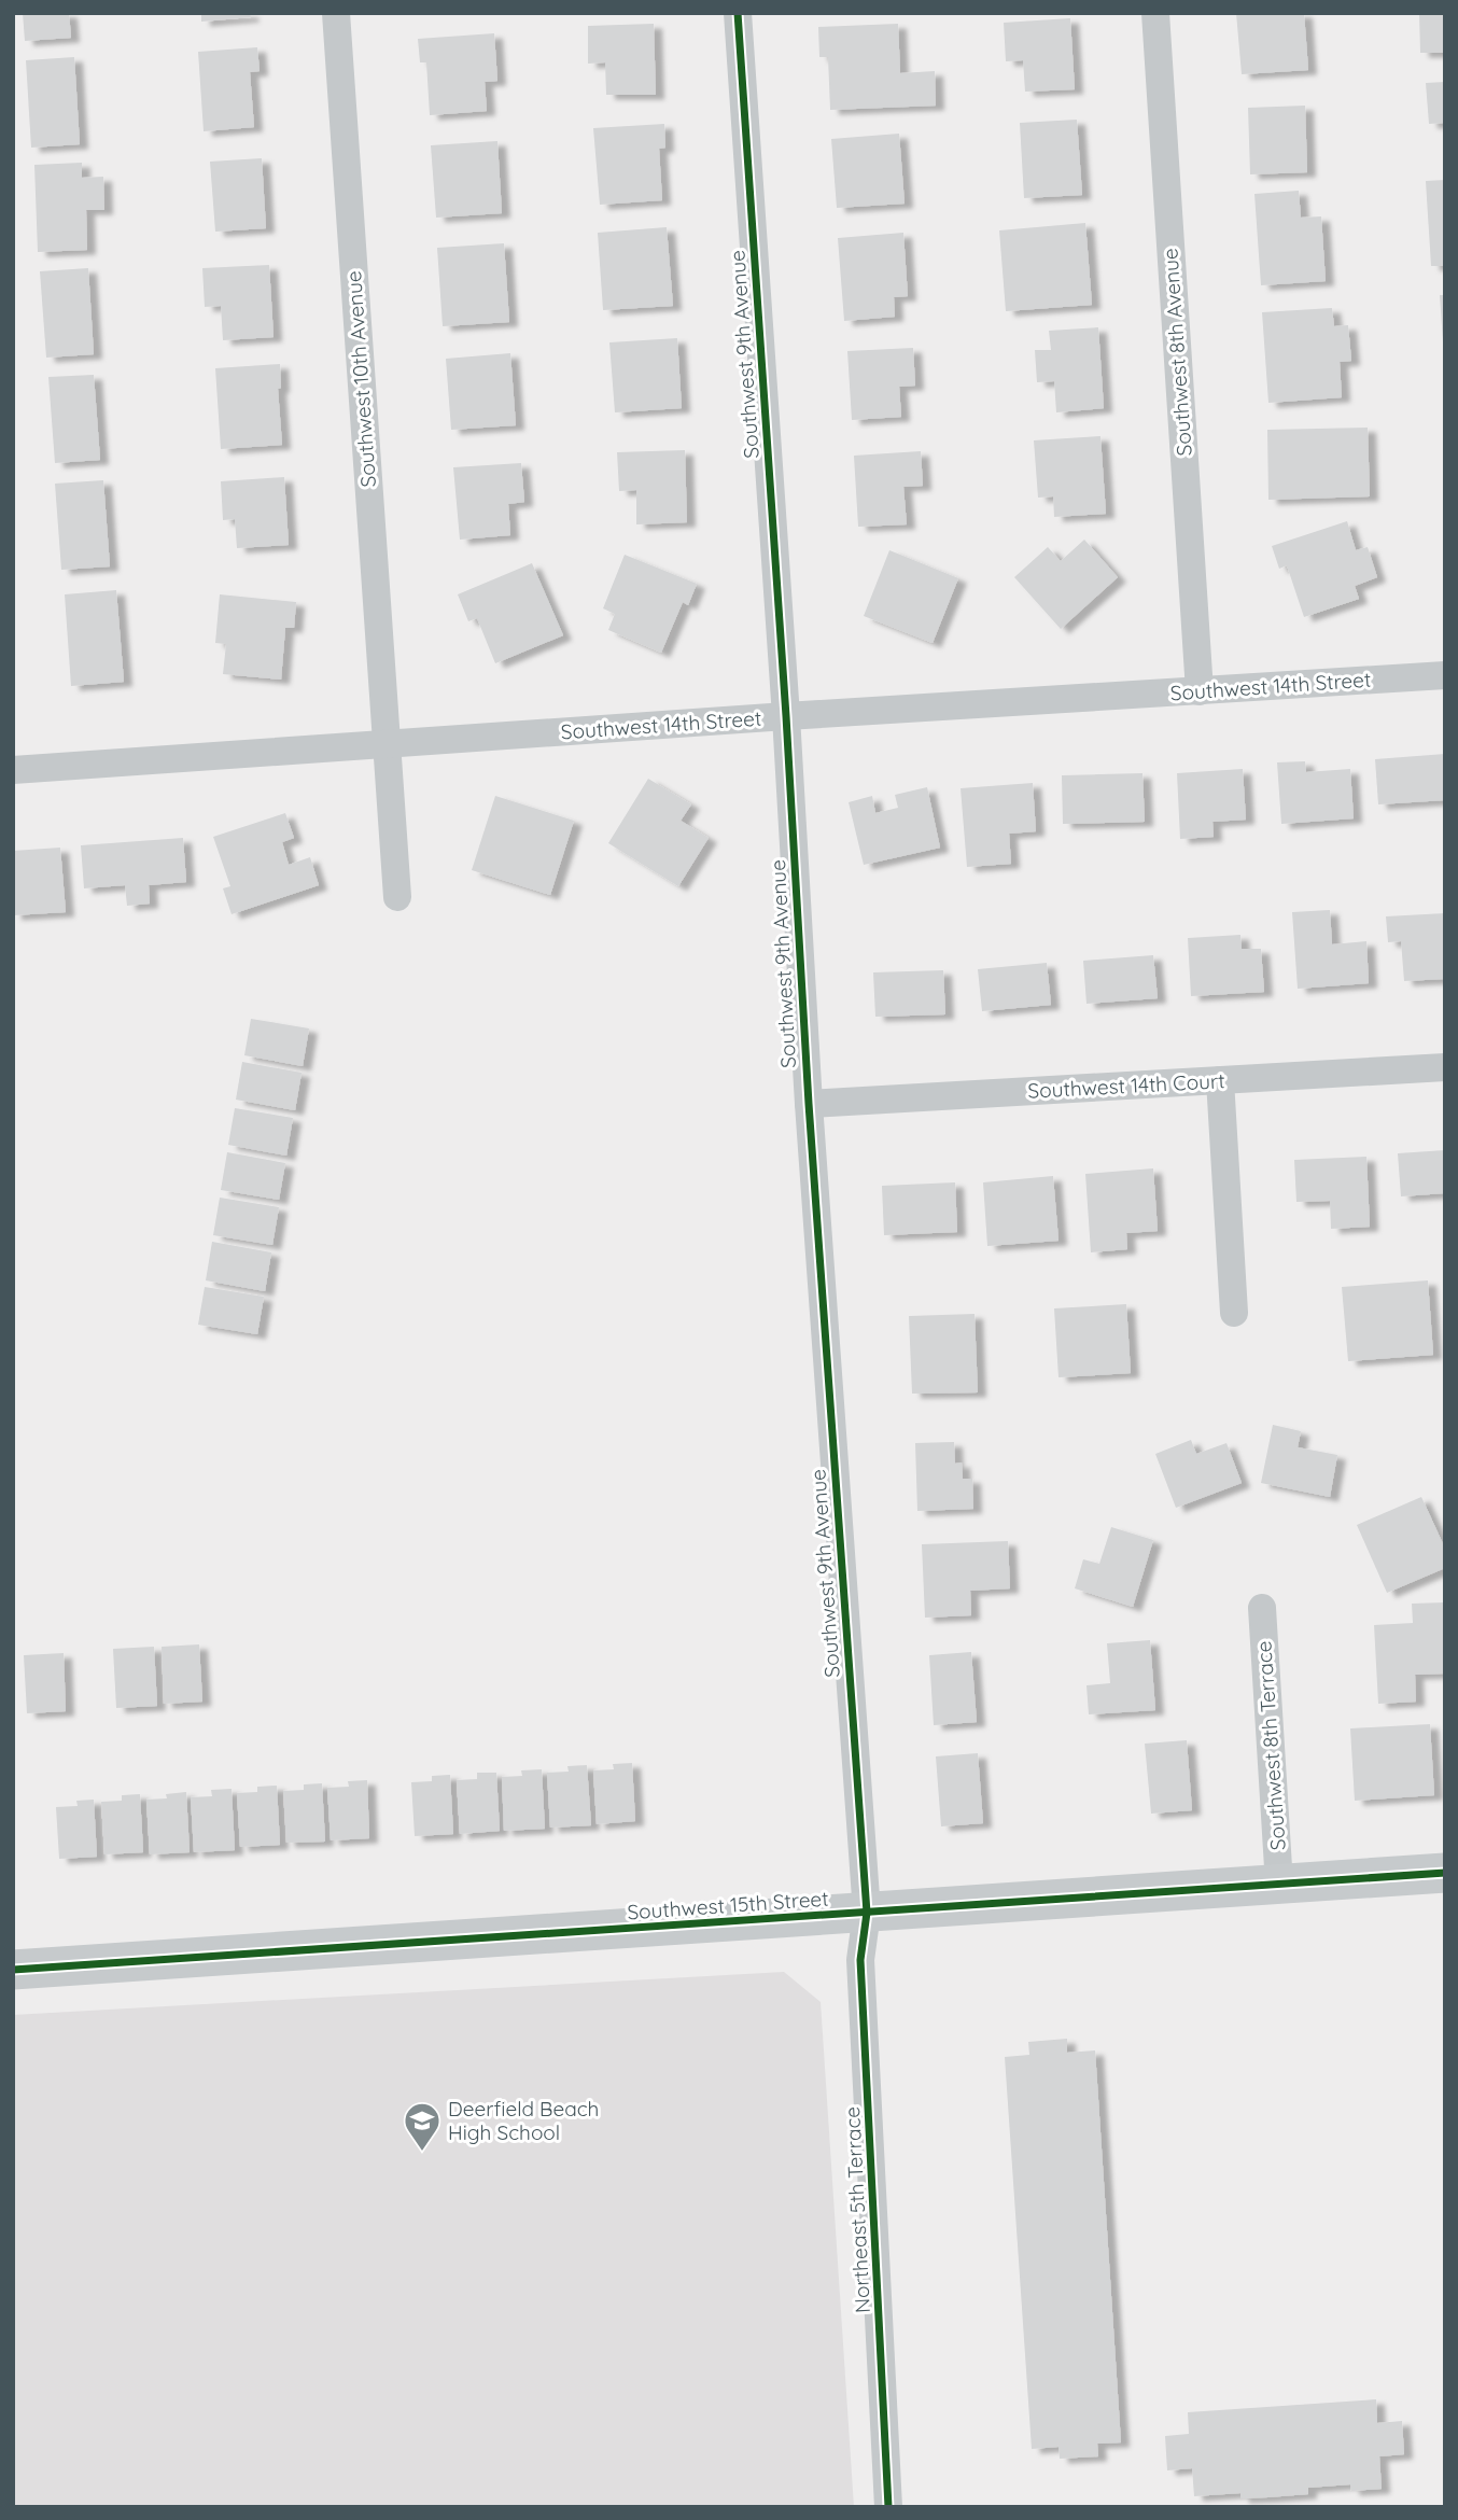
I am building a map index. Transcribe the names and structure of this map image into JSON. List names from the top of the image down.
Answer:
{
  "streets": {
    "street": [
      "Southwest 8th Avenue",
      "Southwest 9th Avenue",
      "Southwest 10th Avenue",
      "Southwest 14th Street",
      "Southwest 14th Court",
      "Southwest 8th Terrace",
      "Southwest 15th Street",
      "Northeast 5th Terrace"
    ]
  },
  "crossings": [
    ["Southwest 8th Avenue", "Southwest 14th Street"],
    ["Southwest 9th Avenue", "Southwest 14th Street"],
    ["Southwest 9th Avenue", "Southwest 14th Court"],
    ["Southwest 9th Avenue", "Southwest 15th Street"],
    ["Southwest 9th Avenue", "Northeast 5th Terrace"],
    ["Southwest 10th Avenue", "Southwest 14th Street"],
    ["Southwest 8th Terrace", "Southwest 15th Street"],
    ["Southwest 15th Street", "Northeast 5th Terrace"]
  ],
  "places": {
    "school or university": ["Deerfield Beach High School"]
  }
}
